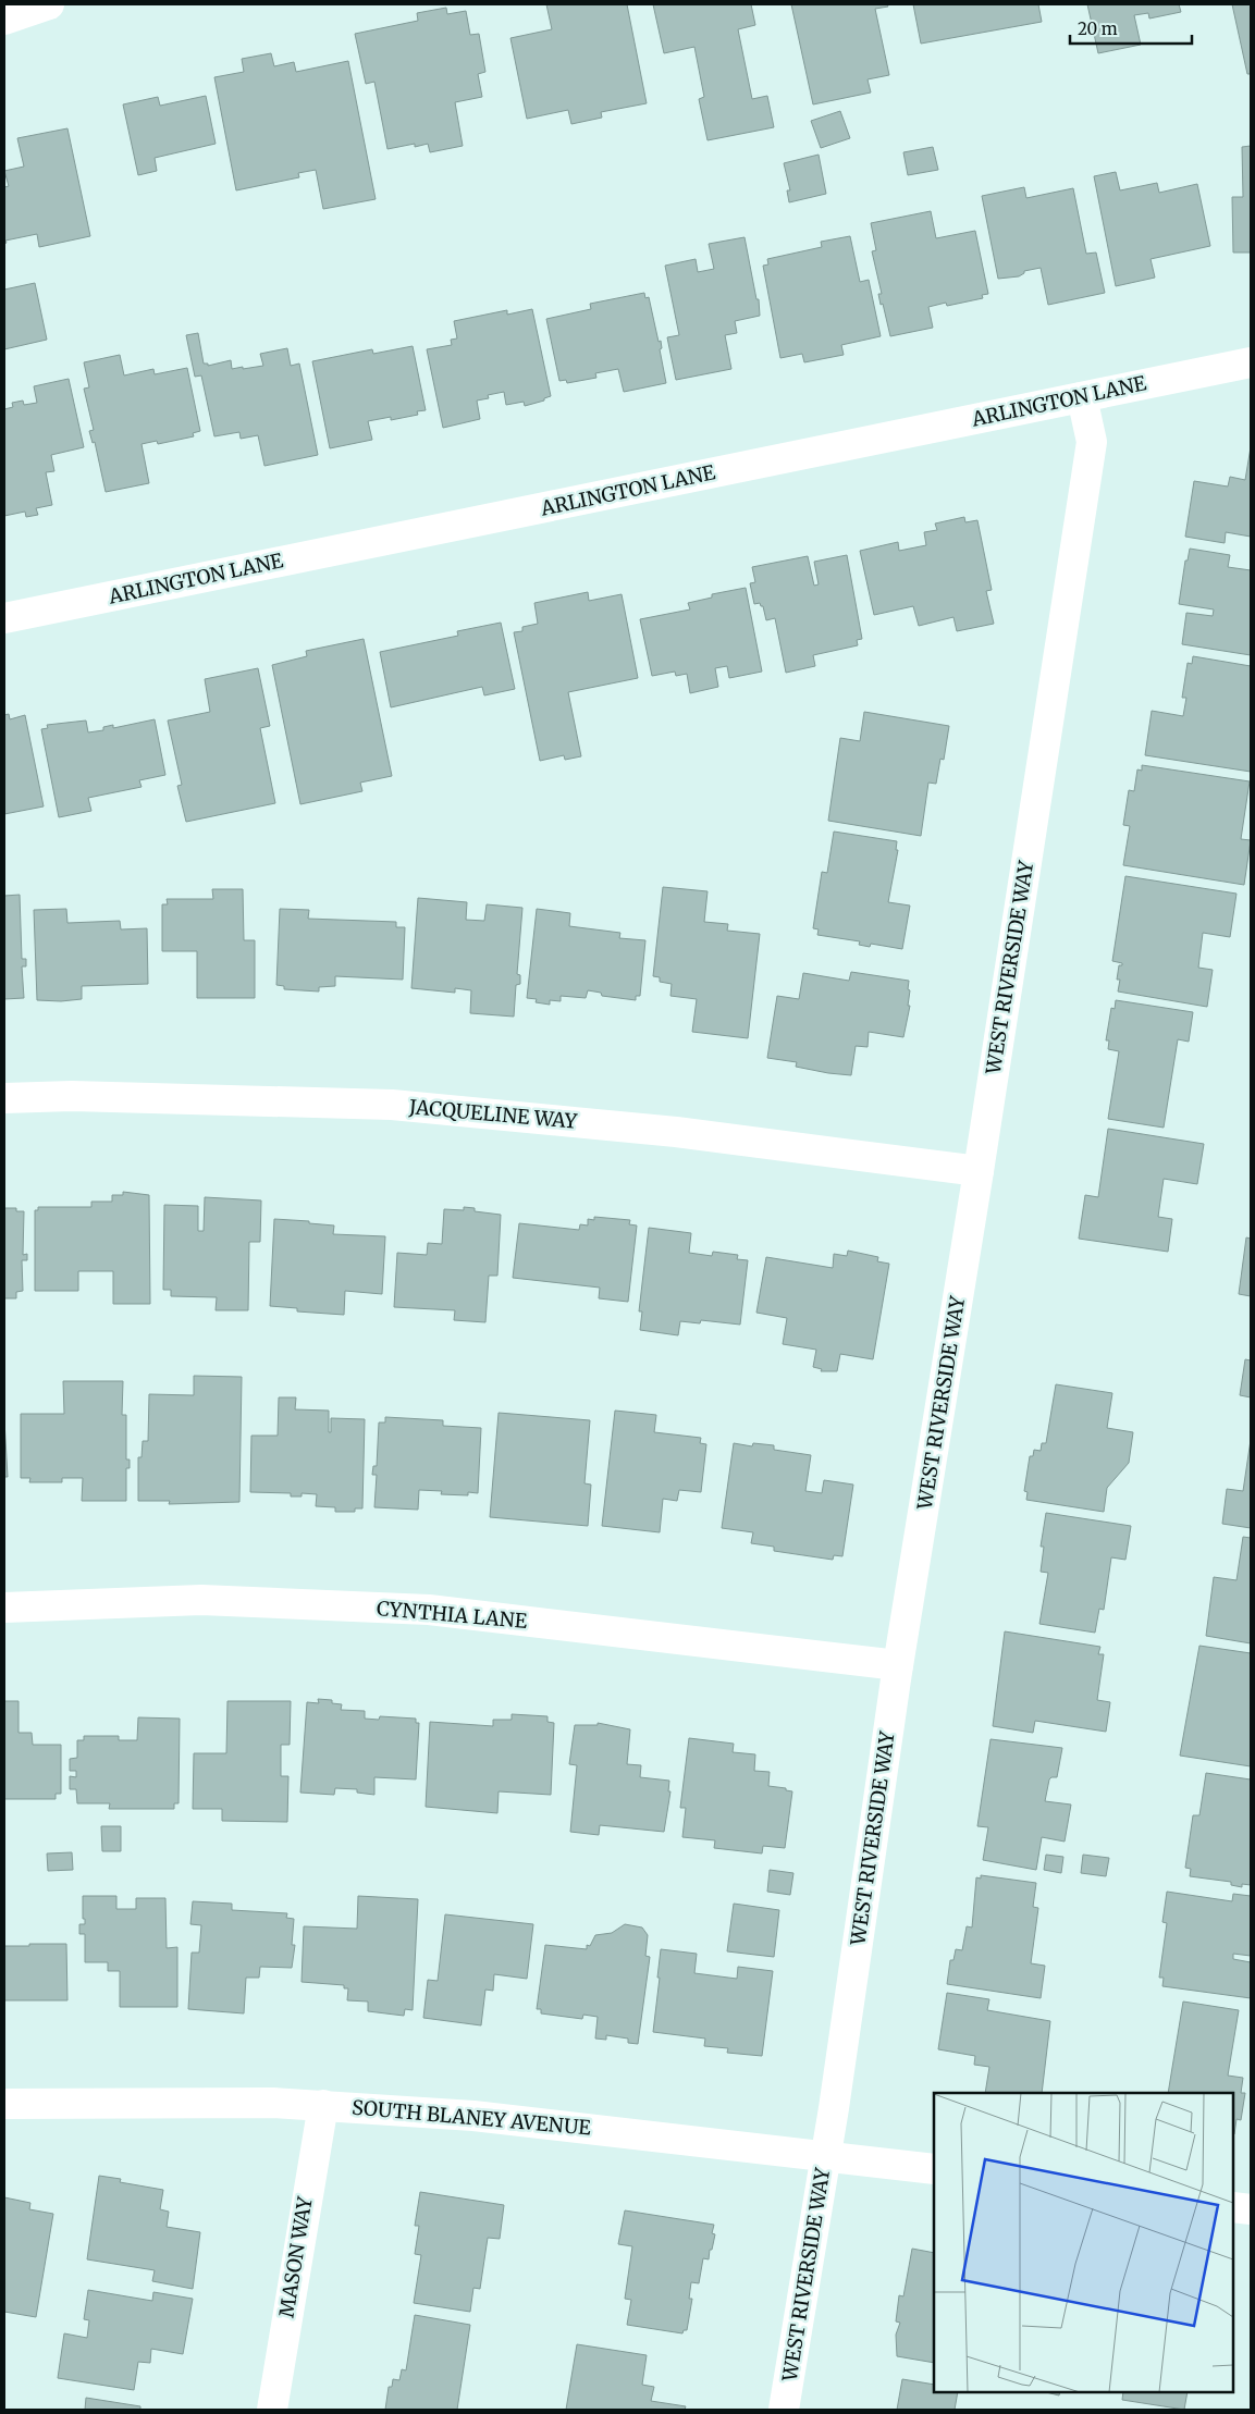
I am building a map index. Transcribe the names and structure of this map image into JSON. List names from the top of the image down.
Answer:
{
  "streets": {
    "street": [
      "ARLINGTON LANE",
      "WEST RIVERSIDE WAY",
      "JACQUELINE WAY",
      "CYNTHIA LANE",
      "SOUTH BLANEY AVENUE",
      "MASON WAY"
    ]
  },
  "crossings": [
    ["ARLINGTON LANE", "WEST RIVERSIDE WAY"],
    ["WEST RIVERSIDE WAY", "JACQUELINE WAY"],
    ["WEST RIVERSIDE WAY", "CYNTHIA LANE"],
    ["WEST RIVERSIDE WAY", "SOUTH BLANEY AVENUE"],
    ["SOUTH BLANEY AVENUE", "MASON WAY"]
  ],
  "scale_bar": "20 m"
}
